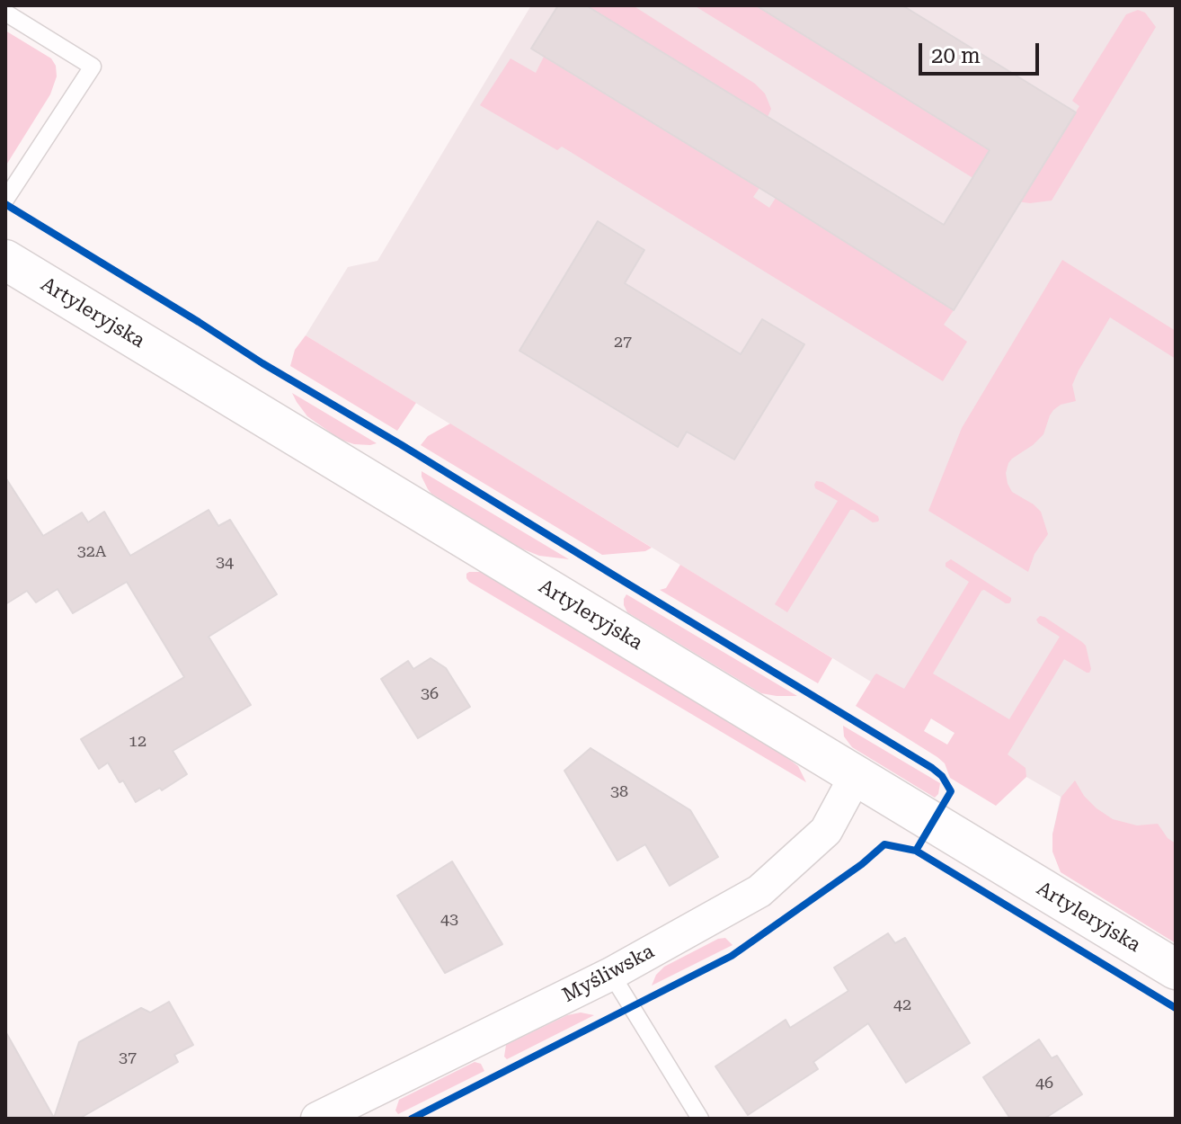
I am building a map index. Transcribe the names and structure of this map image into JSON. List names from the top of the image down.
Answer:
{
  "streets": {
    "street": ["Artyleryjska", "Myśliwska"]
  },
  "crossings": [
    ["Artyleryjska", "Myśliwska"]
  ],
  "house_numbers": [
    "27",
    "32A",
    "34",
    "36",
    "12",
    "38",
    "43",
    "42",
    "37",
    "46"
  ],
  "scale_bar": "20 m"
}
